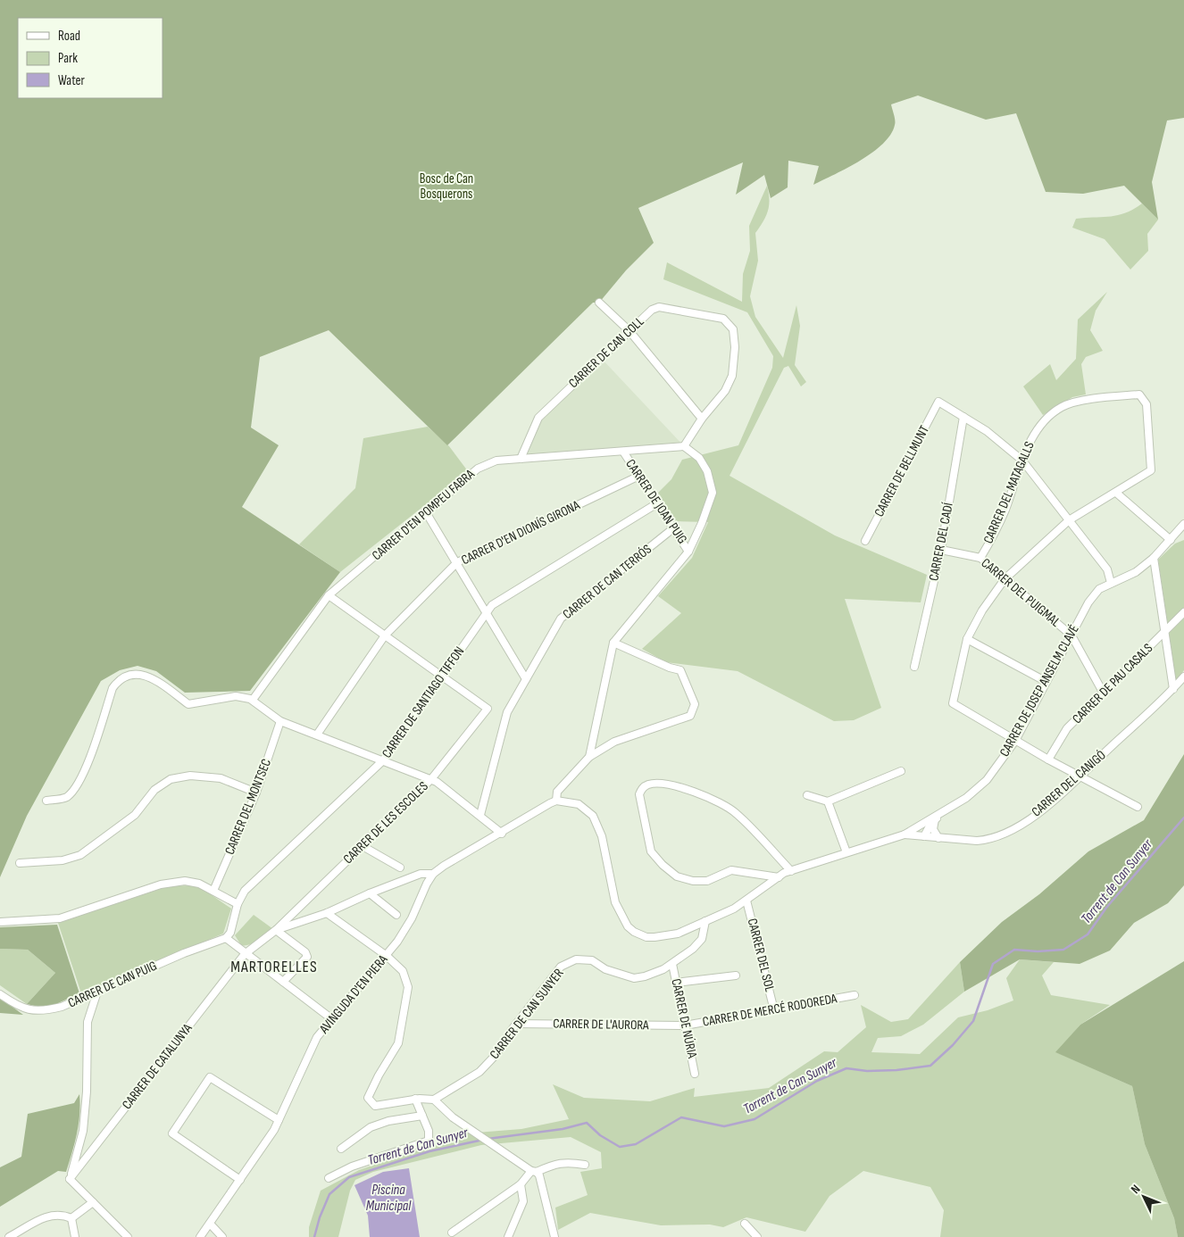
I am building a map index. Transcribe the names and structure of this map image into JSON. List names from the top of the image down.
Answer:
{
  "streets": {
    "street": [
      "CARRER DE CAN COLL",
      "CARRER DE BELLMUNT",
      "CARRER DEL MATAGALLS",
      "CARRER DE JOAN PUIG",
      "CARRER D'EN POMPEU FABRA",
      "CARRER D'EN DIONÍS GIRONA",
      "CARRER DEL CADÍ",
      "CARRER DE CAN TERRÓS",
      "CARRER DEL PUIGMAL",
      "CARRER DE PAU CASALS",
      "CARRER DE JOSEP ANSELM CLAVÉ",
      "CARRER DE SANTIAGO TIFFON",
      "CARRER DEL CANIGÓ",
      "CARRER DEL MONTSEC",
      "CARRER DE LES ESCOLES",
      "CARRER DEL SOL",
      "CARRER DE CAN PUIG",
      "AVINGUDA D'EN PIERA",
      "CARRER DE MERCÉ RODOREDA",
      "CARRER DE CAN SUNYER",
      "CARRER DE NÚRIA",
      "CARRER DE L'AURORA",
      "CARRER DE CATALUNYA"
    ]
  },
  "crossings": [
    ["CARRER DE CAN COLL", "CARRER D'EN POMPEU FABRA"],
    ["CARRER DE BELLMUNT", "CARRER DEL CADÍ"],
    ["CARRER DEL MATAGALLS", "CARRER DEL PUIGMAL"],
    ["CARRER DE JOAN PUIG", "CARRER D'EN POMPEU FABRA"],
    ["CARRER DE JOAN PUIG", "CARRER D'EN DIONÍS GIRONA"],
    ["CARRER DE JOAN PUIG", "CARRER DE CAN TERRÓS"],
    ["CARRER DE JOAN PUIG", "CARRER DE SANTIAGO TIFFON"],
    ["CARRER DEL CADÍ", "CARRER DEL PUIGMAL"],
    ["CARRER DEL PUIGMAL", "CARRER DE JOSEP ANSELM CLAVÉ"],
    ["CARRER DE JOSEP ANSELM CLAVÉ", "CARRER DEL CANIGÓ"],
    ["CARRER DE JOSEP ANSELM CLAVÉ", "CARRER DEL SOL"],
    ["CARRER DE JOSEP ANSELM CLAVÉ", "AVINGUDA D'EN PIERA"],
    ["CARRER DE JOSEP ANSELM CLAVÉ", "CARRER DE CAN SUNYER"],
    ["CARRER DE SANTIAGO TIFFON", "CARRER DE LES ESCOLES"],
    ["CARRER DE SANTIAGO TIFFON", "CARRER DE CAN PUIG"],
    ["CARRER DEL SOL", "CARRER DE MERCÉ RODOREDA"],
    ["CARRER DE MERCÉ RODOREDA", "CARRER DE NÚRIA"],
    ["CARRER DE MERCÉ RODOREDA", "CARRER DE L'AURORA"],
    ["CARRER DE CAN SUNYER", "CARRER DE NÚRIA"],
    ["CARRER DE CAN SUNYER", "CARRER DE L'AURORA"],
    ["CARRER DE NÚRIA", "CARRER DE L'AURORA"]
  ],
  "districts": ["MARTORELLES"],
  "water": ["Torrent de Can Sunyer", "Piscina Municipal"],
  "parks": ["Bosc de Can Bosquerons"],
  "legend": ["Road", "Park", "Water"],
  "north": "top left"
}
